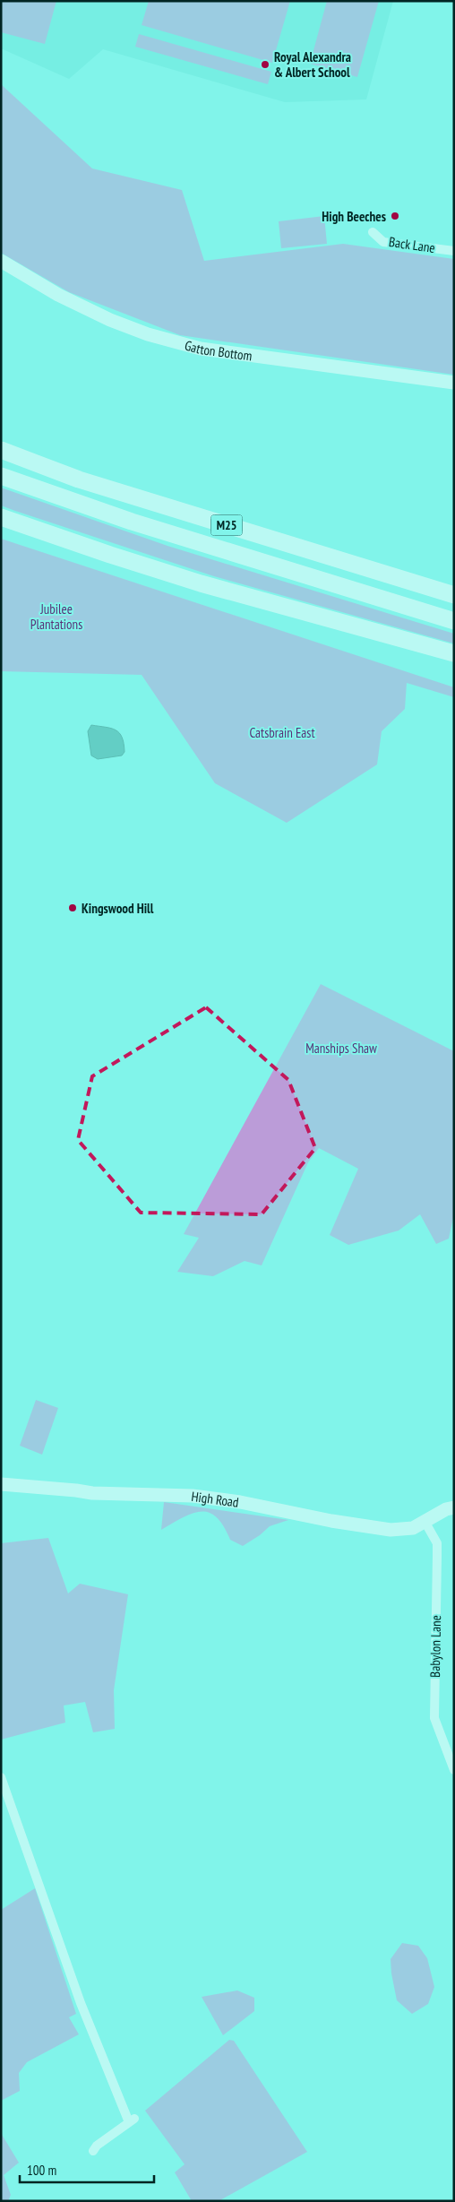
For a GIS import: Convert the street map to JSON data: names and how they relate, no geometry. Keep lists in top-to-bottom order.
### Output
{
  "streets": {
    "highway": ["M25"],
    "street": [
      "Back Lane",
      "Gatton Bottom",
      "High Road",
      "Babylon Lane"
    ]
  },
  "crossings": [
    ["High Road", "Babylon Lane"]
  ],
  "parks": ["Jubilee Plantations", "Catsbrain East", "Manships Shaw"],
  "places": ["Royal Alexandra & Albert School", "High Beeches", "Kingswood Hill"],
  "scale_bar": "100 m"
}
